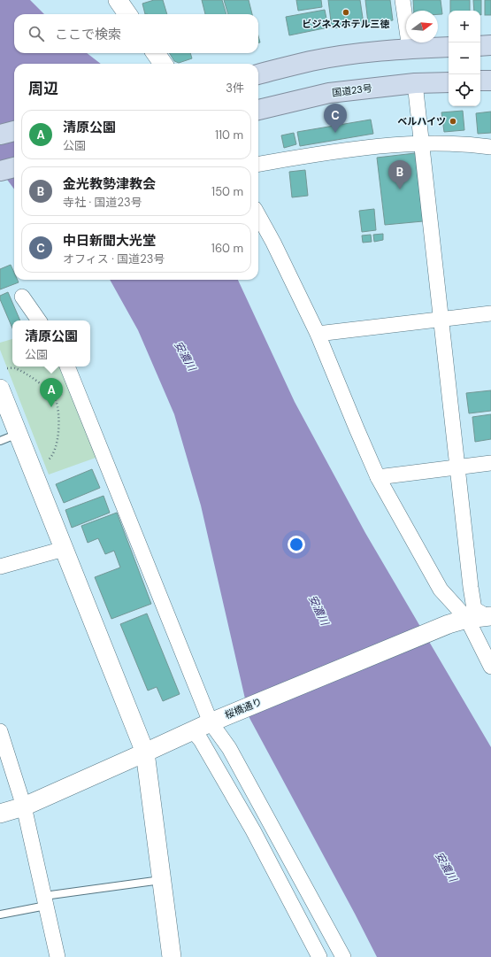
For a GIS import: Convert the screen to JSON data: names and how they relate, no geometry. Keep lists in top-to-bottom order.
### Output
{
  "streets": {
    "highway": ["国道23号"],
    "street": ["桜橋通り"]
  },
  "water": ["安濃川"],
  "places": ["ビジネスホテル三徳", "ベルハイツ"],
  "north": "right",
  "page": {
    "map_buttons": ["+", "−"],
    "search": "ここで検索",
    "heading": ["周辺", "3件"],
    "pins": ["C", "B", "A"],
    "list": [
      {
        "mark": "A",
        "name": "清原公園",
        "note": "公園",
        "value": "110 m"
      },
      {
        "mark": "B",
        "name": "金光教勢津教会",
        "note": "寺社 · 国道23号",
        "value": "150 m"
      },
      {
        "mark": "C",
        "name": "中日新聞大光堂",
        "note": "オフィス · 国道23号",
        "value": "160 m"
      }
    ],
    "popup": ["清原公園", "公園"]
  }
}
